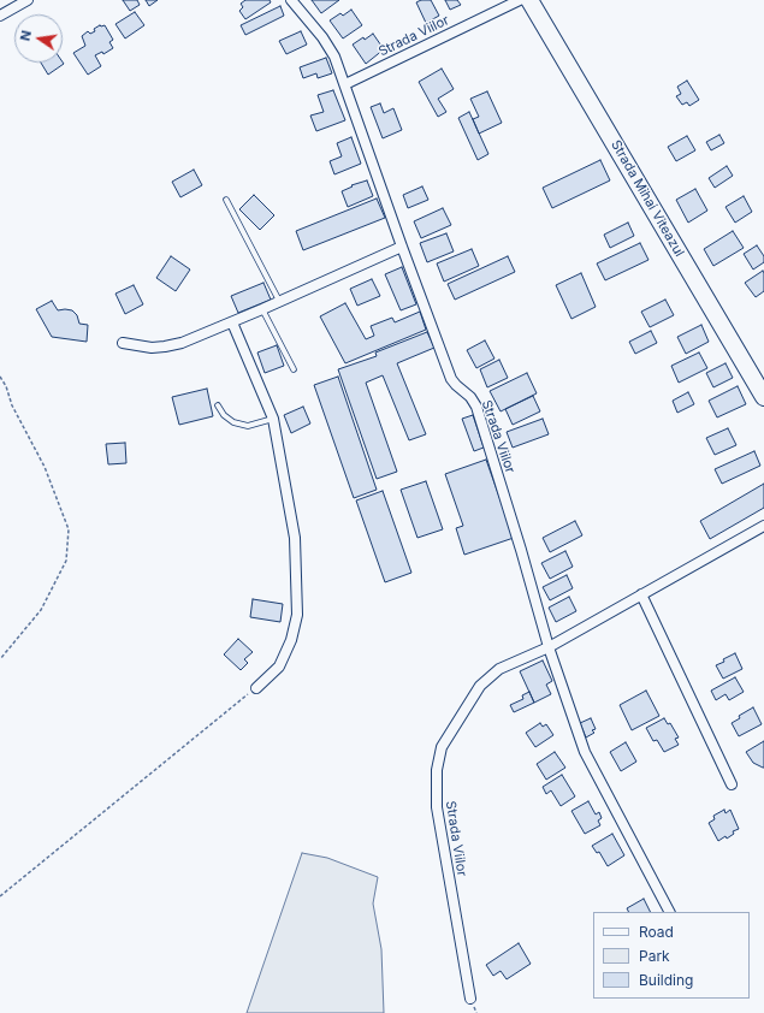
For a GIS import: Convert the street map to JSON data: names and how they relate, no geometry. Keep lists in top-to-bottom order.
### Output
{
  "streets": {
    "highway": ["Strada Mihai Viteazul"],
    "street": ["Strada Viilor"]
  },
  "legend": ["Road", "Park", "Building"],
  "north": "left"
}
